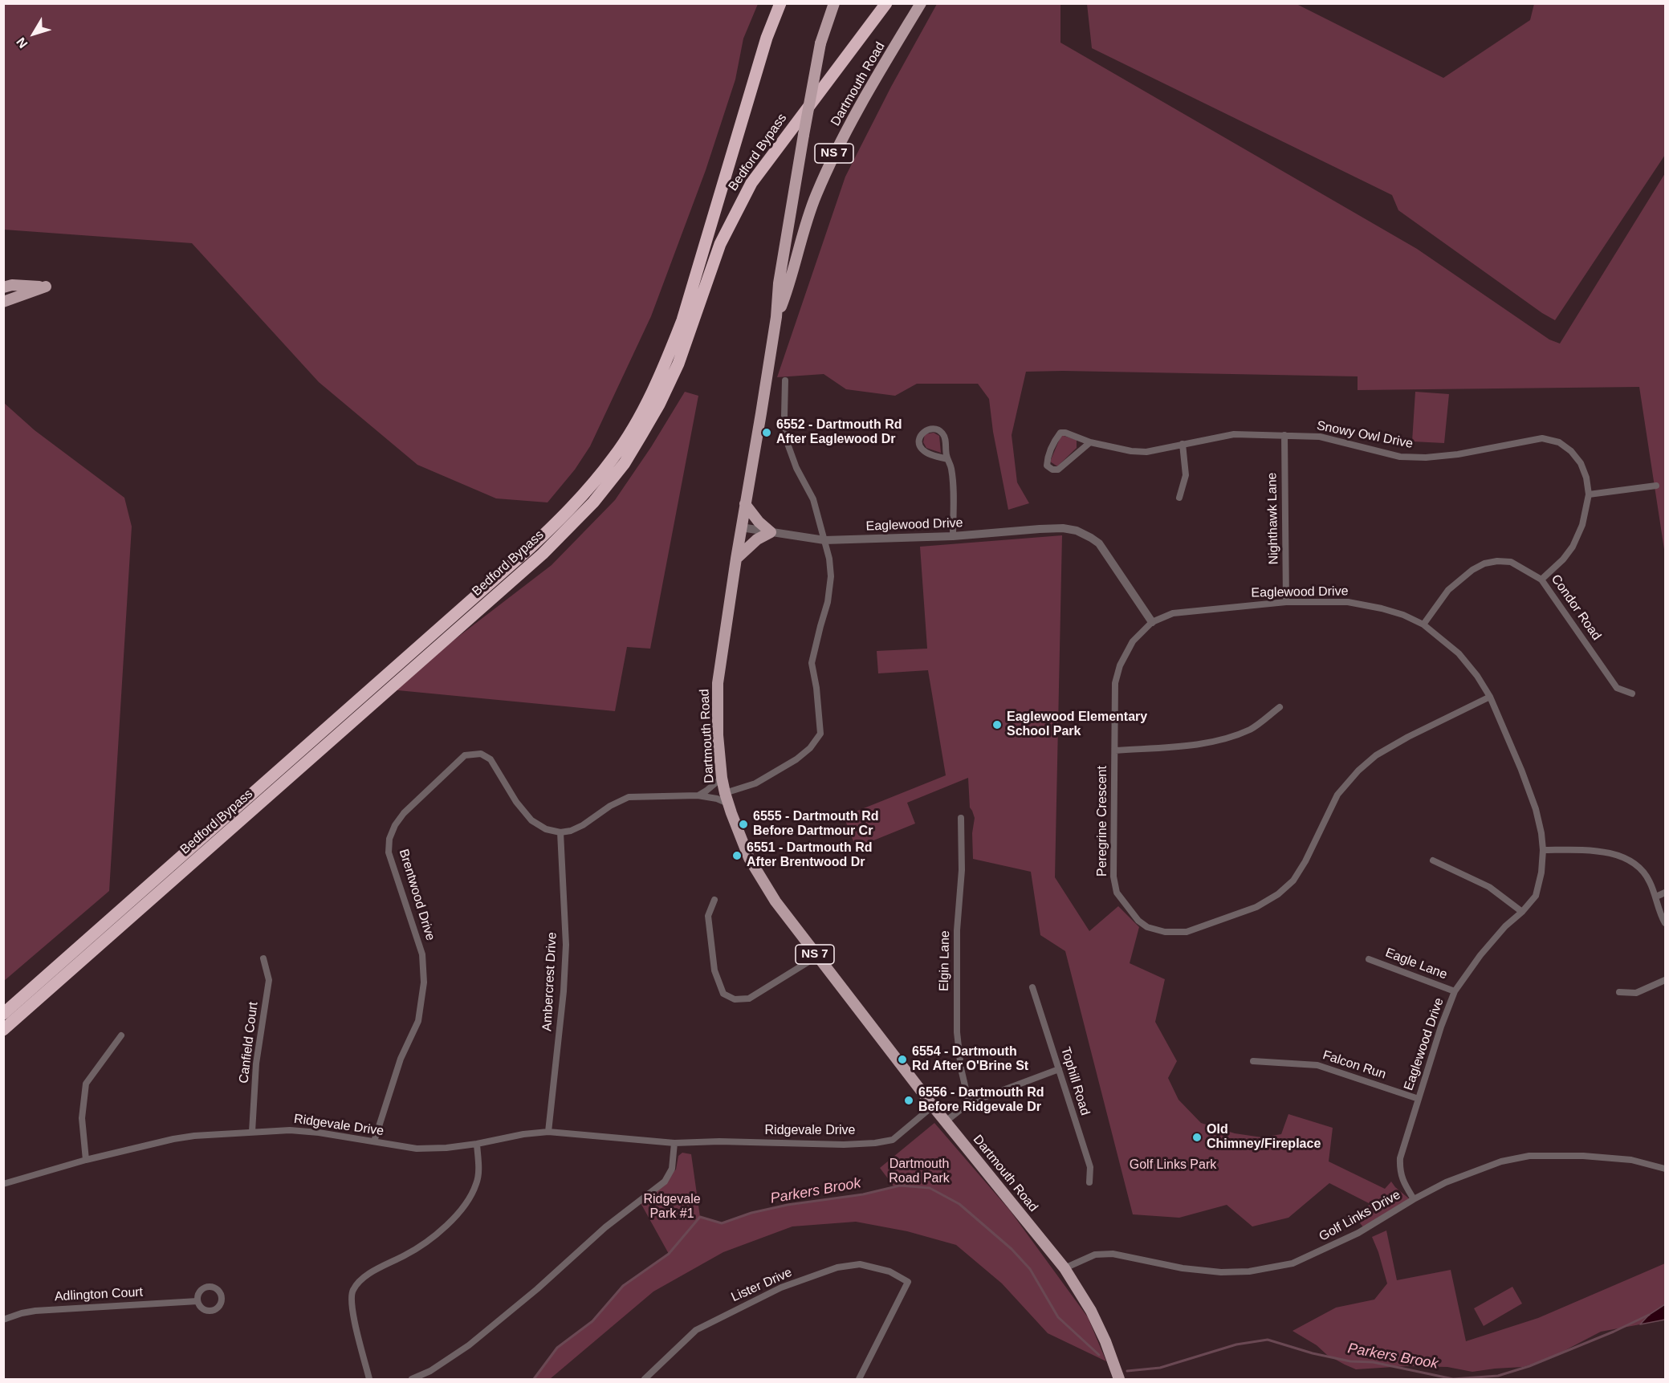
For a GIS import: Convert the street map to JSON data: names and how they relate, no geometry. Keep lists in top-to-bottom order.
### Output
{
  "streets": {
    "highway": ["Bedford Bypass"],
    "main road": ["Dartmouth Road", "NS 7"],
    "street": [
      "Snowy Owl Drive",
      "Nighthawk Lane",
      "Eaglewood Drive",
      "Condor Road",
      "Peregrine Crescent",
      "Brentwood Drive",
      "Elgin Lane",
      "Eagle Lane",
      "Ambercrest Drive",
      "Canfield Court",
      "Falcon Run",
      "Tophill Road",
      "Ridgevale Drive",
      "Golf Links Drive",
      "Lister Drive",
      "Adlington Court"
    ]
  },
  "crossings": [
    ["Dartmouth Road", "Eaglewood Drive"],
    ["Dartmouth Road", "Ridgevale Drive"],
    ["Dartmouth Road", "Golf Links Drive"],
    ["Snowy Owl Drive", "Nighthawk Lane"],
    ["Snowy Owl Drive", "Condor Road"],
    ["Nighthawk Lane", "Eaglewood Drive"],
    ["Eaglewood Drive", "Condor Road"],
    ["Eaglewood Drive", "Peregrine Crescent"],
    ["Eaglewood Drive", "Eagle Lane"],
    ["Eaglewood Drive", "Falcon Run"],
    ["Eaglewood Drive", "Golf Links Drive"],
    ["Brentwood Drive", "Ambercrest Drive"],
    ["Brentwood Drive", "Ridgevale Drive"],
    ["Ambercrest Drive", "Ridgevale Drive"],
    ["Canfield Court", "Ridgevale Drive"]
  ],
  "water": ["Parkers Brook"],
  "parks": ["Dartmouth Road Park", "Golf Links Park", "Ridgevale Park #1"],
  "places": [
    "6552 - Dartmouth Rd After Eaglewood Dr",
    "Eaglewood Elementary School Park",
    "6555 - Dartmouth Rd Before Dartmour Cr",
    "6551 - Dartmouth Rd After Brentwood Dr",
    "6554 - Dartmouth Rd After O'Brine St",
    "6556 - Dartmouth Rd Before Ridgevale Dr",
    "Old Chimney/Fireplace"
  ],
  "north": "bottom left"
}
